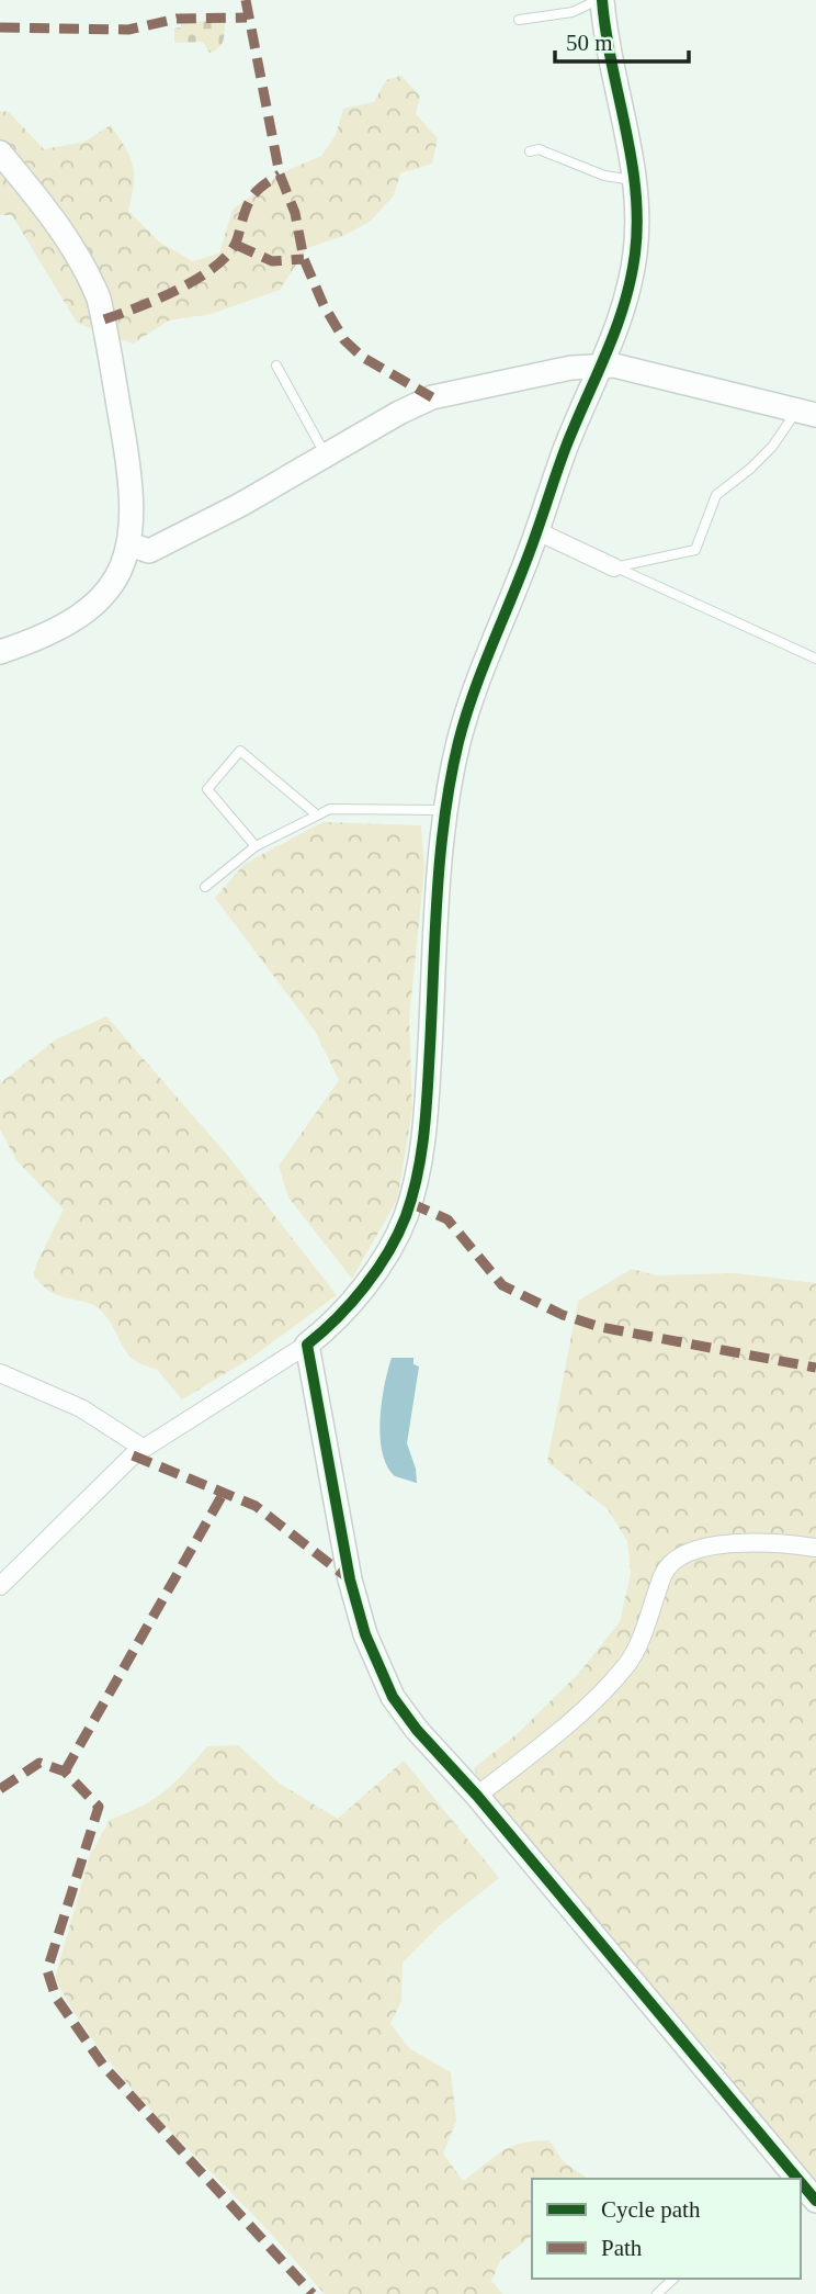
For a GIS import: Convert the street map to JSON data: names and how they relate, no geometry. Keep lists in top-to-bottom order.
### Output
{
  "legend": ["Cycle path", "Path"],
  "scale_bar": "50 m"
}
